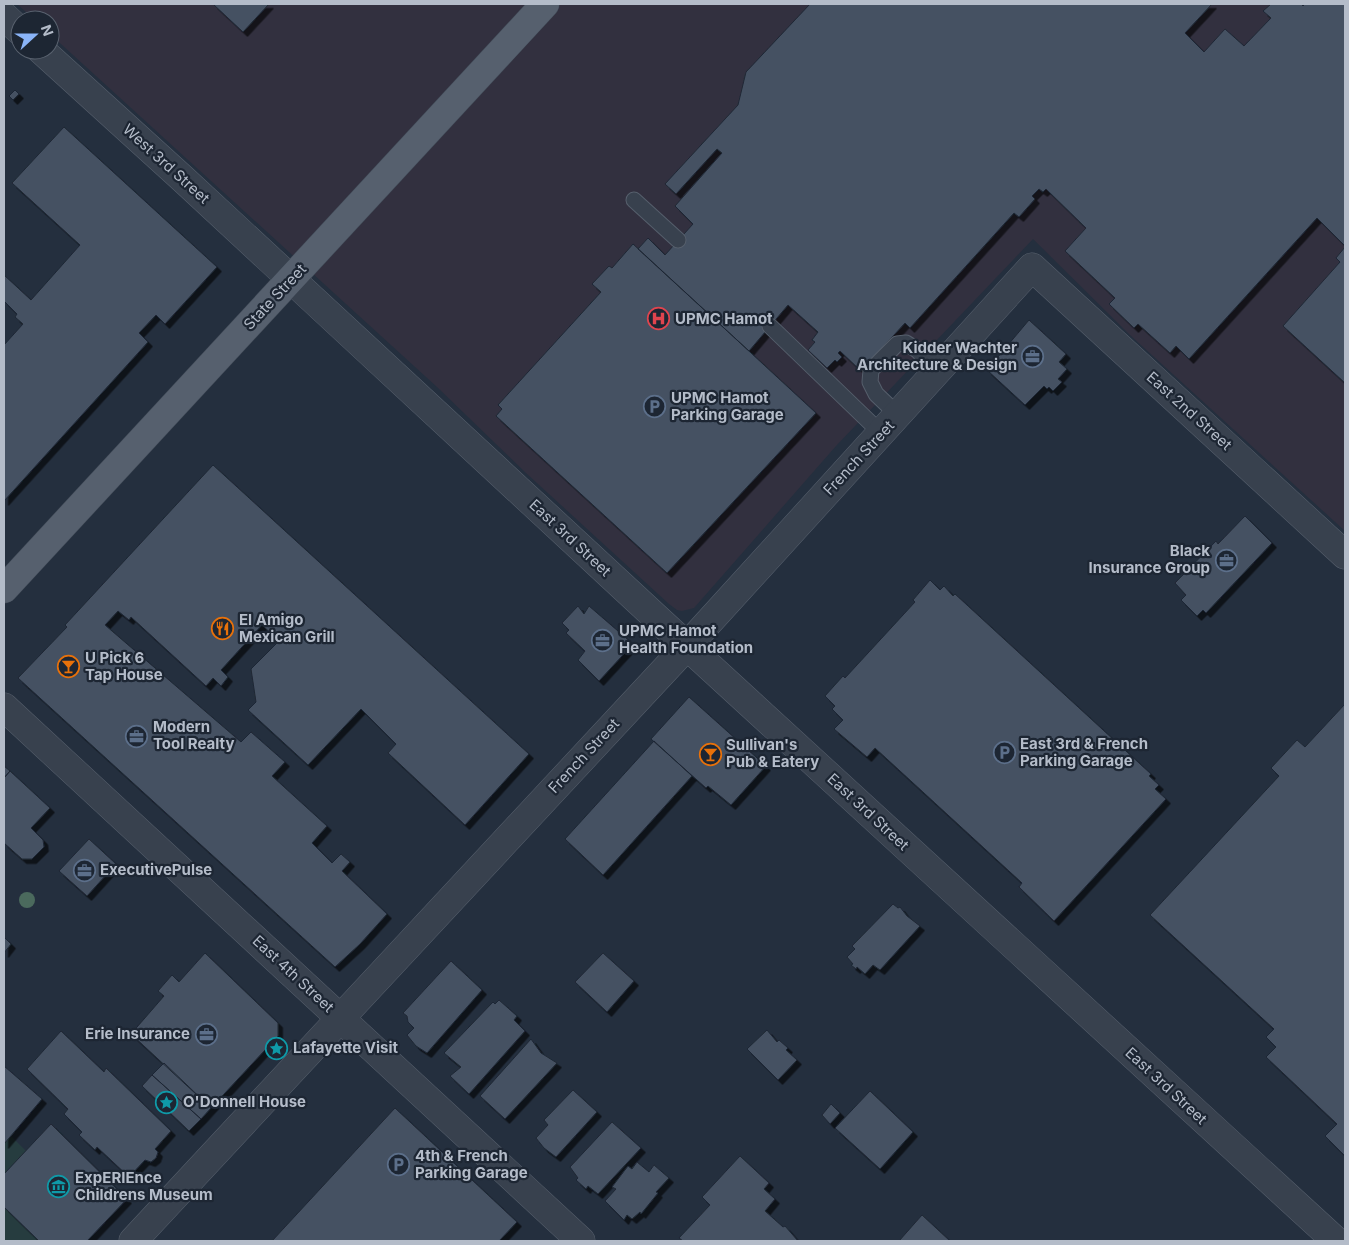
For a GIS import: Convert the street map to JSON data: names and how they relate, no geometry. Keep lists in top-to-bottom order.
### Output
{
  "streets": {
    "main road": ["State Street"],
    "street": [
      "West 3rd Street",
      "East 2nd Street",
      "French Street",
      "East 3rd Street",
      "East 4th Street"
    ]
  },
  "crossings": [
    ["West 3rd Street", "State Street"],
    ["West 3rd Street", "East 3rd Street"],
    ["State Street", "East 3rd Street"],
    ["East 2nd Street", "French Street"],
    ["French Street", "East 3rd Street"],
    ["French Street", "East 4th Street"]
  ],
  "places": {
    "hospital": ["UPMC Hamot"],
    "office": [
      "Kidder Wachter Architecture & Design",
      "Black Insurance Group",
      "UPMC Hamot Health Foundation",
      "Modern Tool Realty",
      "ExecutivePulse",
      "Erie Insurance"
    ],
    "parking": ["UPMC Hamot Parking Garage", "East 3rd & French Parking Garage", "4th & French Parking Garage"],
    "restaurant": ["El Amigo Mexican Grill"],
    "bar": ["U Pick 6 Tap House", "Sullivan's Pub & Eatery"],
    "place": ["Lafayette Visit", "O'Donnell House"],
    "museum": ["ExpERIEnce Childrens Museum"]
  },
  "north": "right"
}
